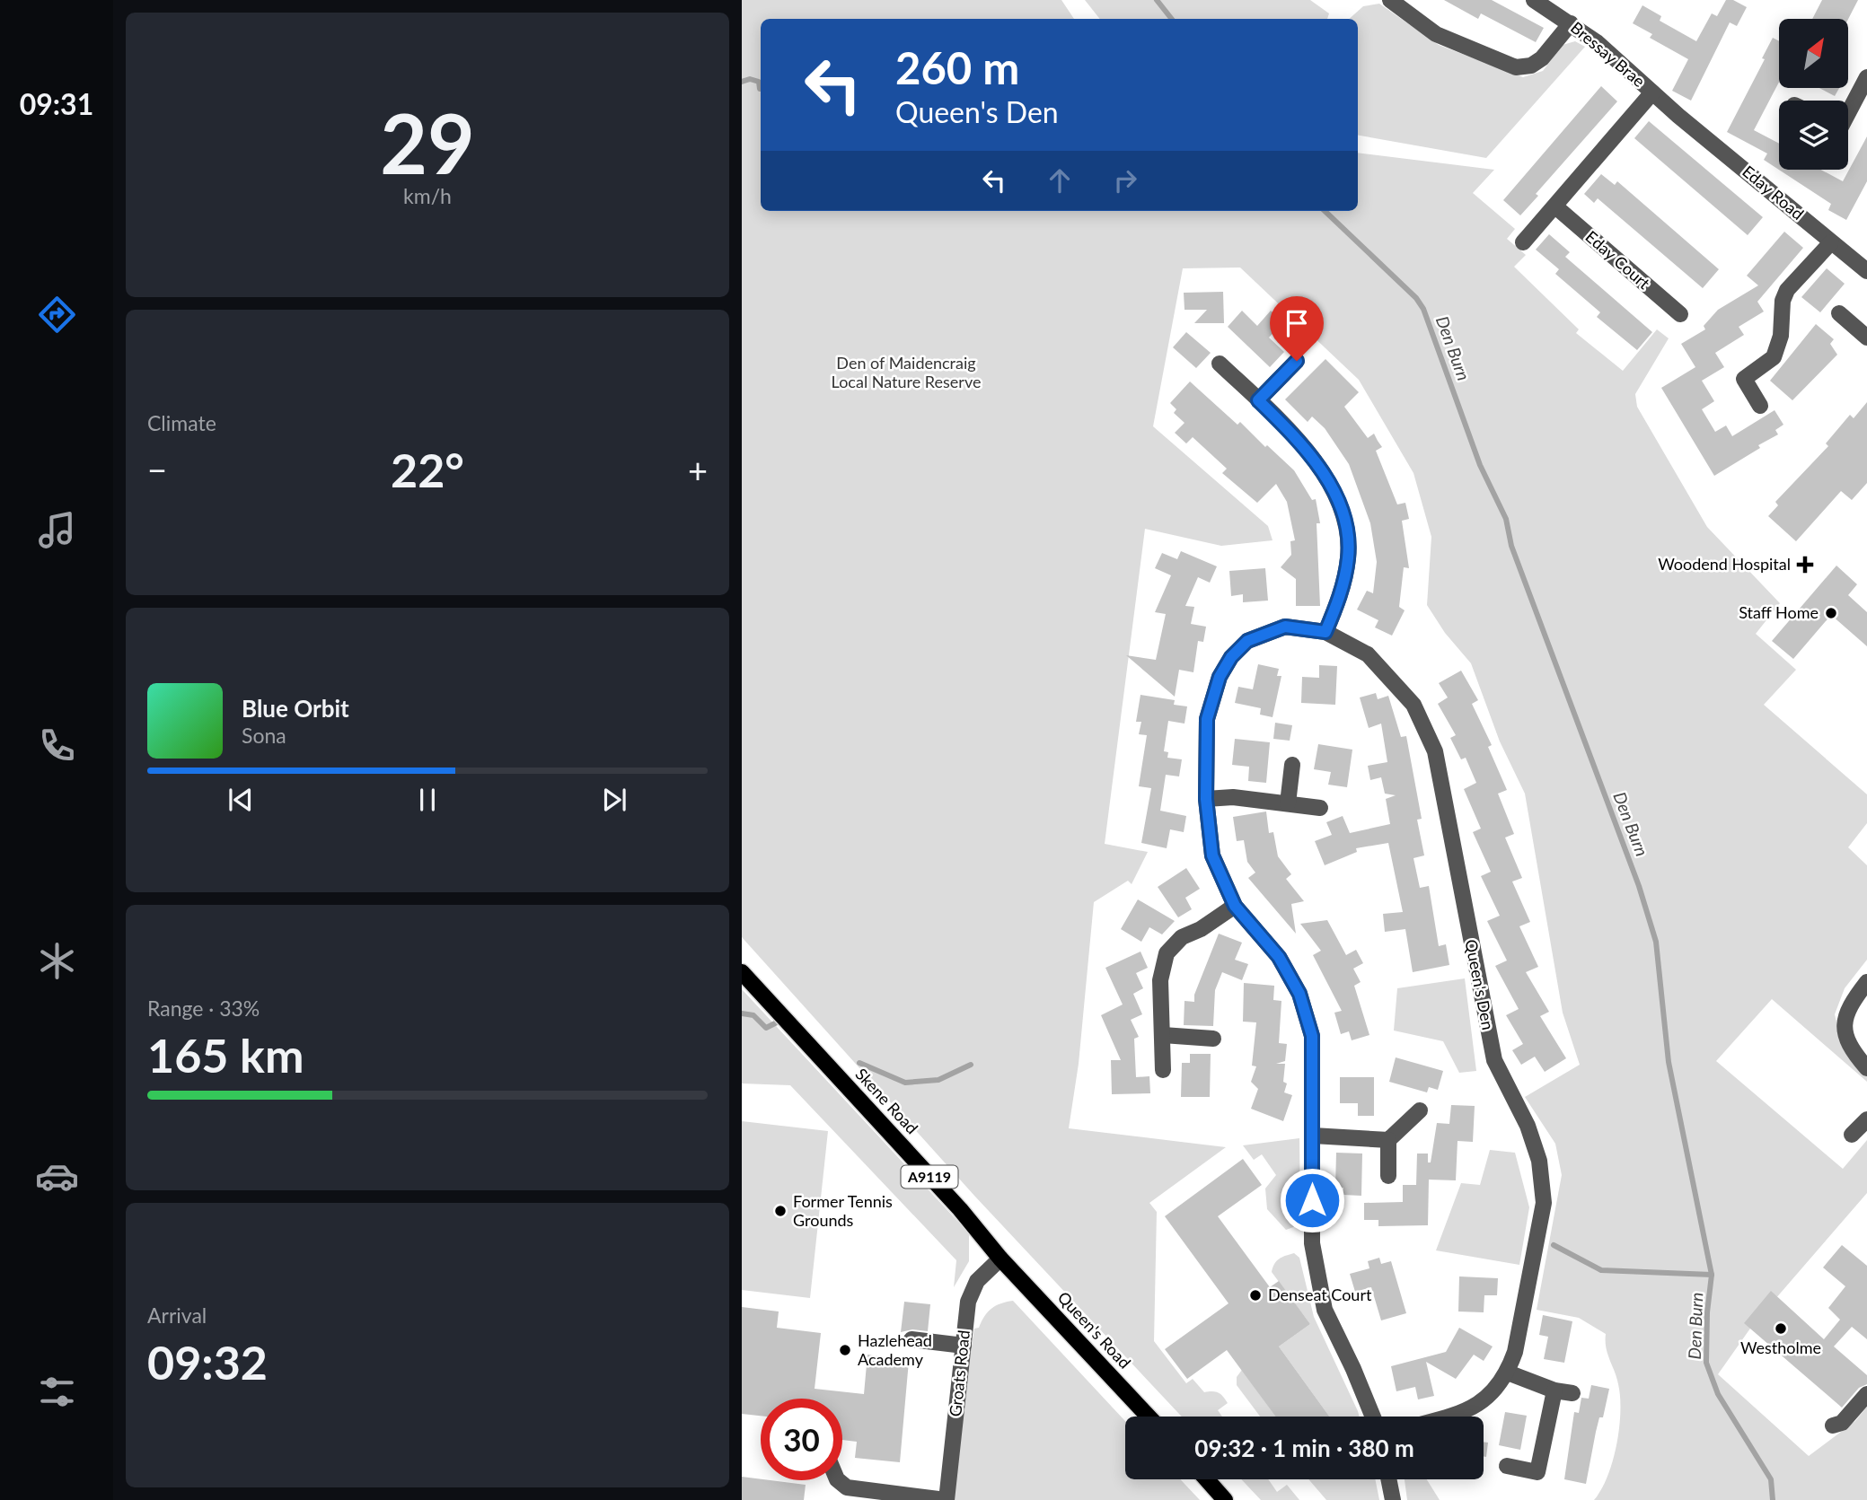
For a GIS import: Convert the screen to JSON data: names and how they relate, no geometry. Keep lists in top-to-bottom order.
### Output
{
  "streets": {
    "main road": ["Skene Road", "A9119", "Queen's Road"],
    "street": [
      "Bressay Brae",
      "Eday Road",
      "Eday Court",
      "Queen's Den",
      "Groats Road"
    ]
  },
  "crossings": [
    ["Bressay Brae", "Eday Road"],
    ["Skene Road", "Queen's Road"],
    ["Skene Road", "Groats Road"],
    ["Queen's Road", "Groats Road"]
  ],
  "water": ["Den Burn"],
  "parks": ["Den of Maidencraig Local Nature Reserve"],
  "places": {
    "health": ["Woodend Hospital"],
    "other": [
      "Staff Home",
      "Former Tennis Grounds",
      "Denseat Court",
      "Westholme",
      "Hazlehead Academy"
    ]
  },
  "north": "top right",
  "page": {
    "tabs": "09:31",
    "tile": [
      ["29", "km/h"],
      "Climate",
      ["Range · 33%", "165 km"],
      ["Arrival", "09:32"]
    ],
    "turn": ["260 m", "Queen's Den"],
    "heat": ["−", "22°", "+"],
    "song": ["Blue Orbit", "Sona"],
    "limit": "30",
    "trip": "09:32 · 1 min · 380 m"
  }
}
